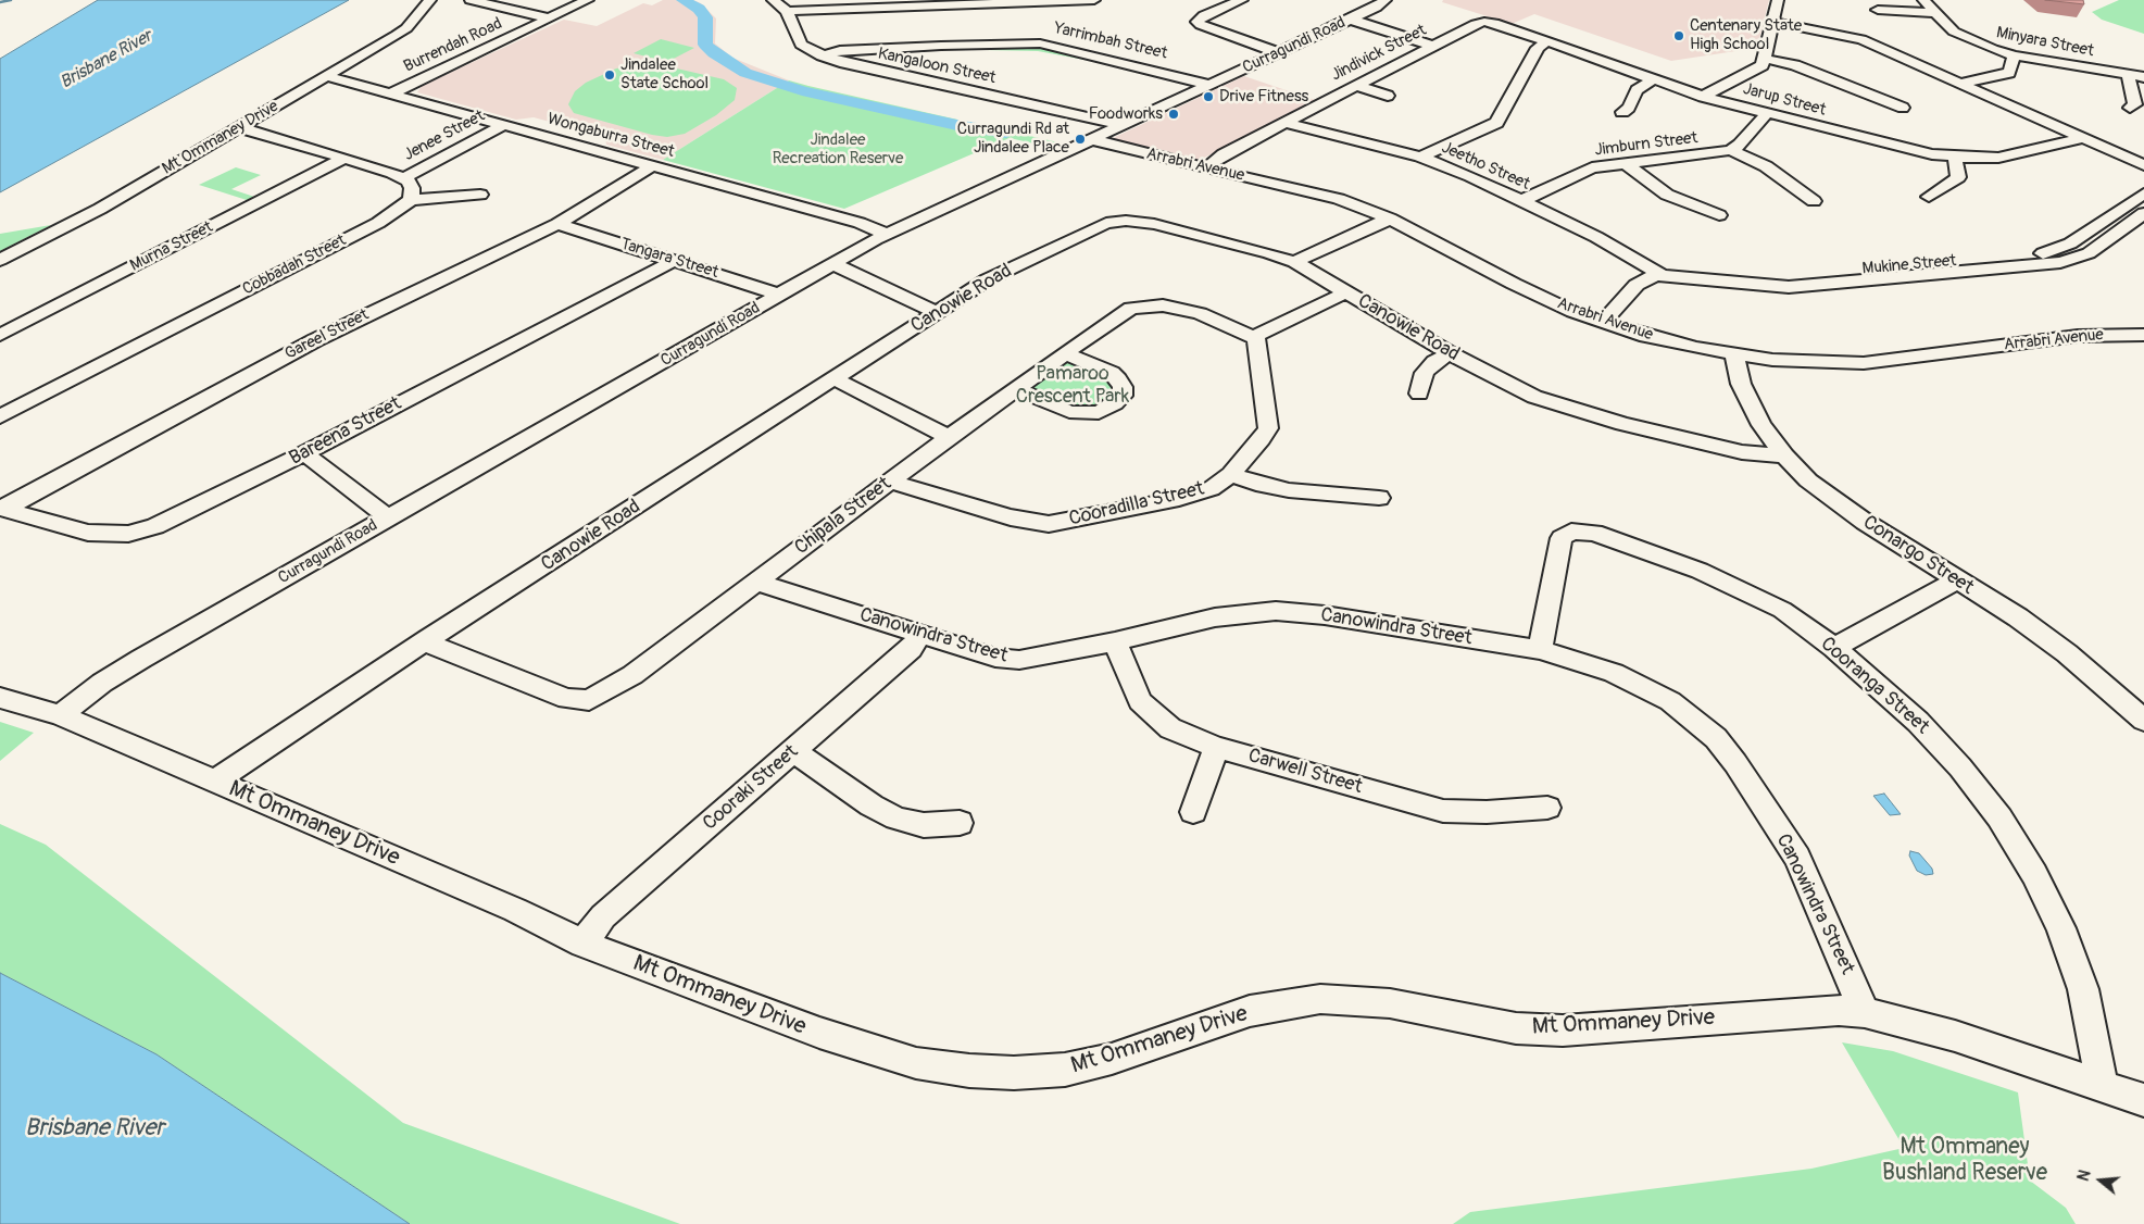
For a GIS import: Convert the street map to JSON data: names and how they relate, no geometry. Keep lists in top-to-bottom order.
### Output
{
  "streets": {
    "street": [
      "Yarrimbah Street",
      "Minyara Street",
      "Burrendah Road",
      "Curragundi Road",
      "Jindivick Street",
      "Kangaloon Street",
      "Jarup Street",
      "Jenee Street",
      "Wongaburra Street",
      "Mt Ommaney Drive",
      "Jimburn Street",
      "Arrabri Avenue",
      "Jeetho Street",
      "Murna Street",
      "Tangara Street",
      "Cobbadah Street",
      "Mukine Street",
      "Canowie Road",
      "Gareel Street",
      "Bareena Street",
      "Cooradilla Street",
      "Chipala Street",
      "Conargo Street",
      "Canowindra Street",
      "Cooranga Street",
      "Carwell Street",
      "Cooraki Street"
    ]
  },
  "crossings": [
    ["Yarrimbah Street", "Curragundi Road"],
    ["Yarrimbah Street", "Kangaloon Street"],
    ["Burrendah Road", "Wongaburra Street"],
    ["Curragundi Road", "Kangaloon Street"],
    ["Curragundi Road", "Wongaburra Street"],
    ["Curragundi Road", "Mt Ommaney Drive"],
    ["Curragundi Road", "Arrabri Avenue"],
    ["Curragundi Road", "Tangara Street"],
    ["Jindivick Street", "Jarup Street"],
    ["Jindivick Street", "Arrabri Avenue"],
    ["Jindivick Street", "Jeetho Street"],
    ["Jenee Street", "Wongaburra Street"],
    ["Wongaburra Street", "Mt Ommaney Drive"],
    ["Wongaburra Street", "Gareel Street"],
    ["Mt Ommaney Drive", "Canowie Road"],
    ["Mt Ommaney Drive", "Canowindra Street"],
    ["Mt Ommaney Drive", "Cooranga Street"],
    ["Mt Ommaney Drive", "Cooraki Street"],
    ["Jimburn Street", "Jeetho Street"],
    ["Arrabri Avenue", "Mukine Street"],
    ["Arrabri Avenue", "Conargo Street"],
    ["Jeetho Street", "Mukine Street"],
    ["Tangara Street", "Gareel Street"],
    ["Tangara Street", "Bareena Street"],
    ["Canowie Road", "Chipala Street"],
    ["Canowie Road", "Conargo Street"],
    ["Gareel Street", "Bareena Street"],
    ["Cooradilla Street", "Chipala Street"],
    ["Chipala Street", "Canowindra Street"],
    ["Canowindra Street", "Cooranga Street"],
    ["Canowindra Street", "Carwell Street"],
    ["Canowindra Street", "Cooraki Street"]
  ],
  "water": ["Brisbane River"],
  "parks": ["Jindalee Recreation Reserve", "Pamaroo Crescent Park", "Mt Ommaney Bushland Reserve"],
  "places": [
    "Centenary State High School",
    "Jindalee State School",
    "Drive Fitness",
    "Foodworks",
    "Curragundi Rd at Jindalee Place"
  ],
  "north": "left"
}
